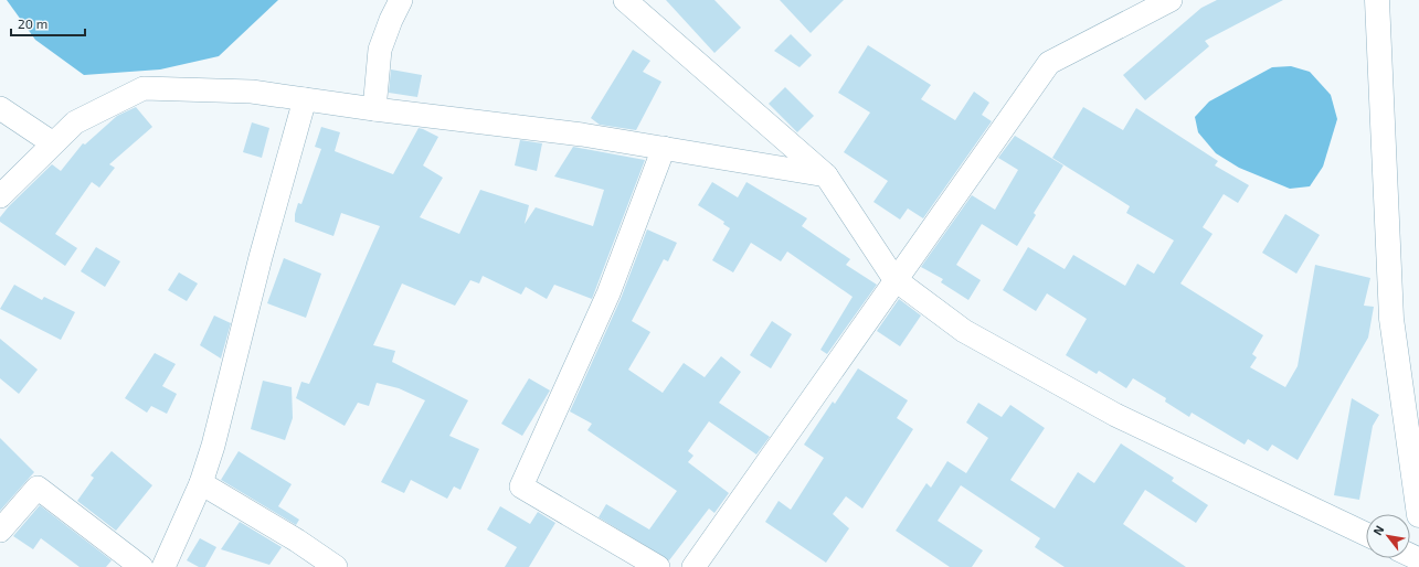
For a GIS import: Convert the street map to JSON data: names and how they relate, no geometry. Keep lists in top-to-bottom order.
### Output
{
  "scale_bar": "20 m",
  "north": "top left"
}
